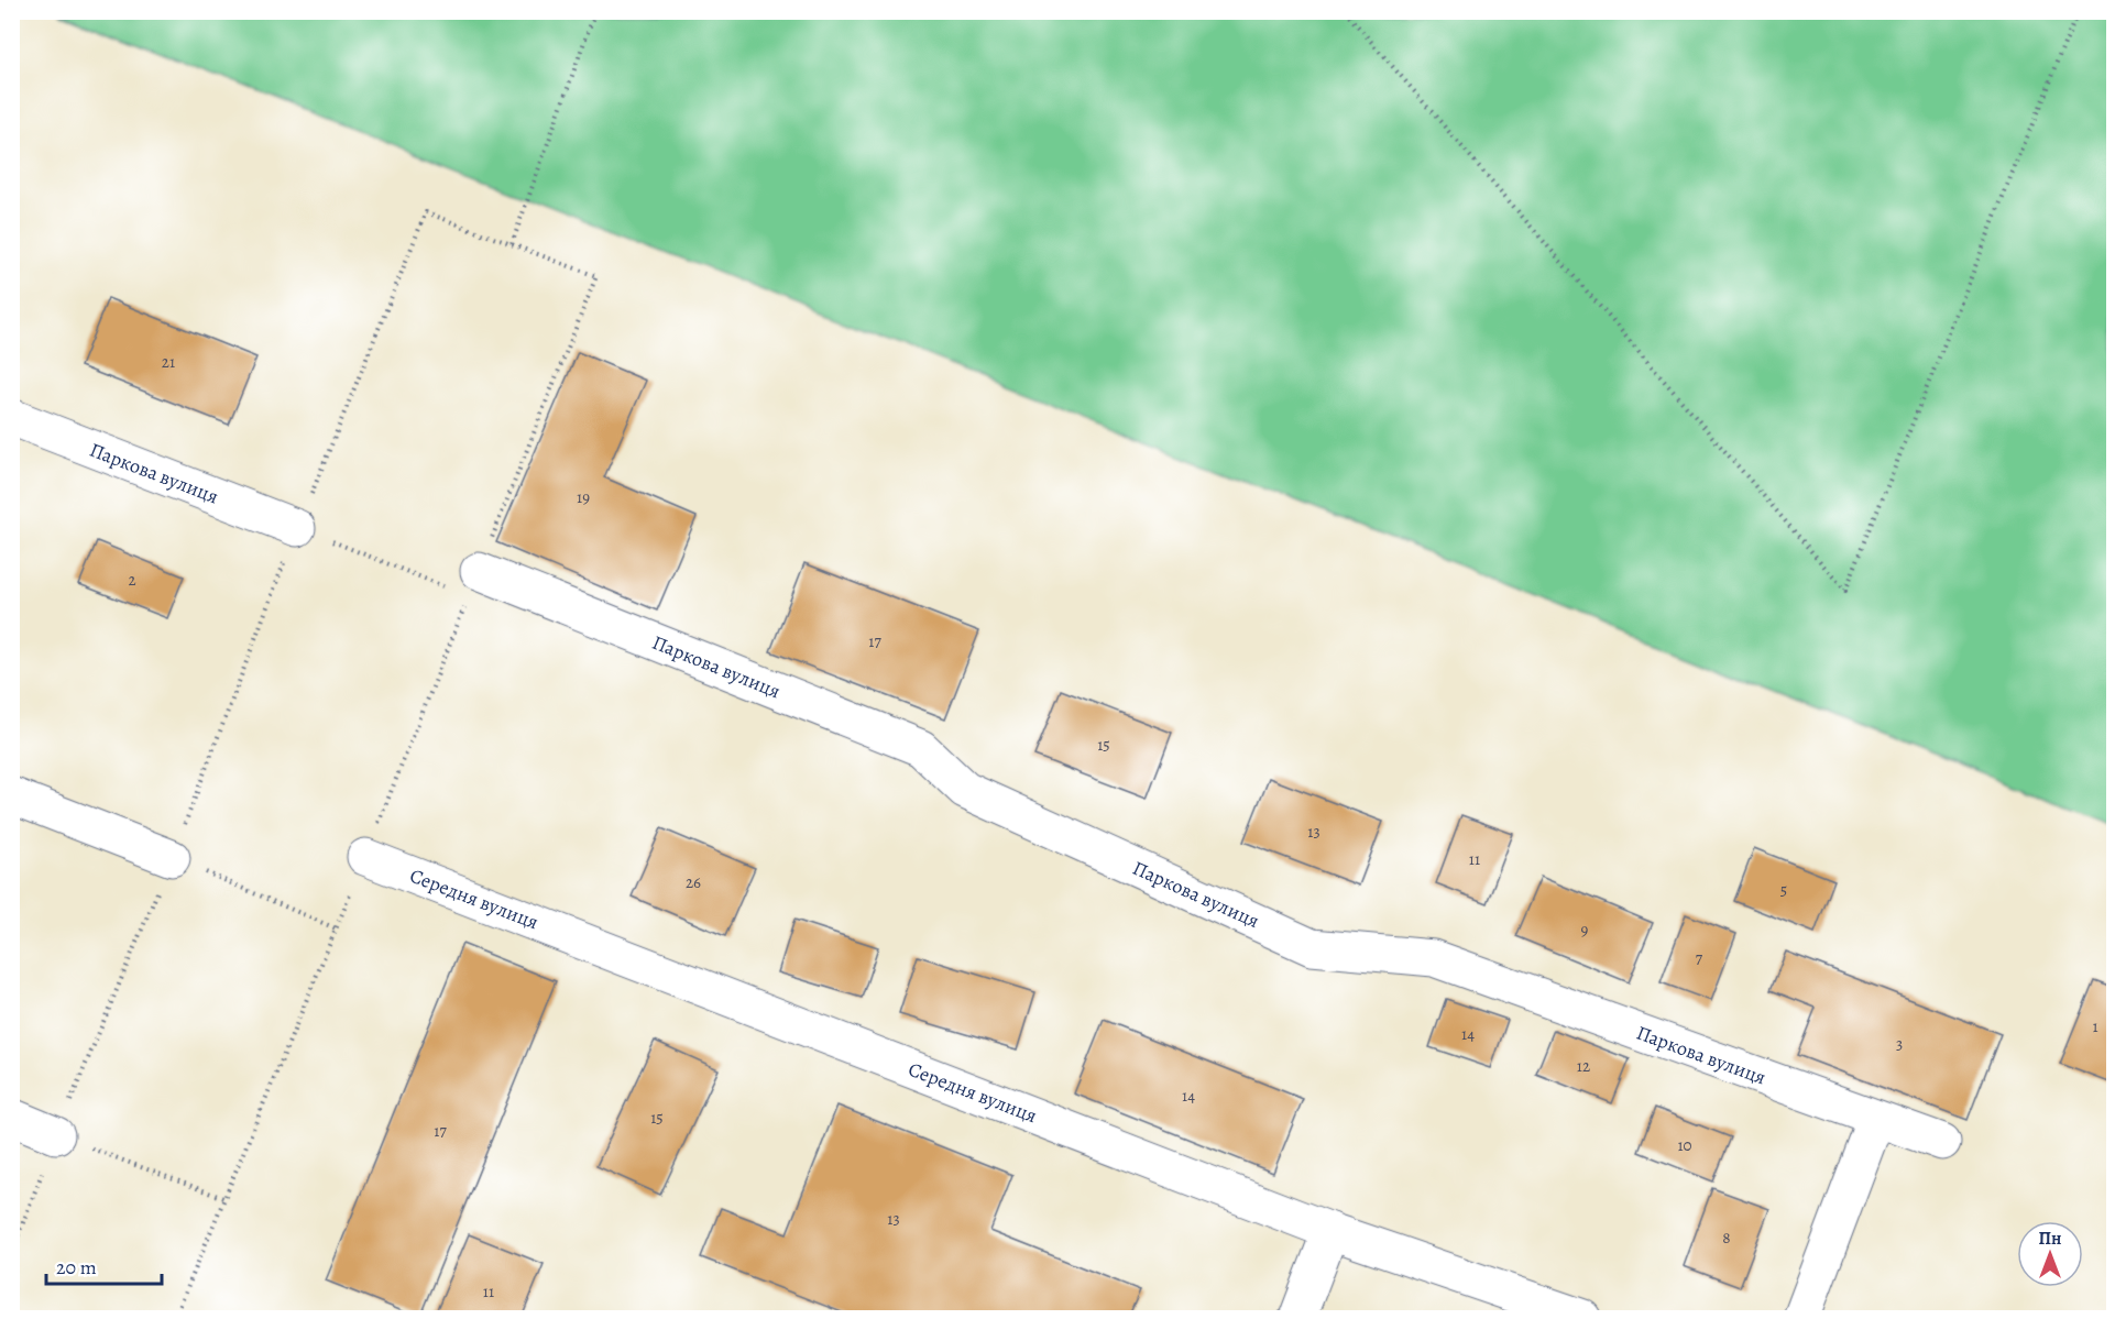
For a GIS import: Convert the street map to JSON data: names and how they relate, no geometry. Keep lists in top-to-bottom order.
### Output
{
  "streets": {
    "street": ["Паркова вулиця", "Середня вулиця"]
  },
  "house_numbers": [
    "21",
    "19",
    "2",
    "17",
    "15",
    "13",
    "11",
    "26",
    "5",
    "9",
    "7",
    "1",
    "14",
    "3",
    "12",
    "14",
    "15",
    "17",
    "10",
    "13",
    "8",
    "11"
  ],
  "scale_bar": "20 m",
  "north": "top"
}
